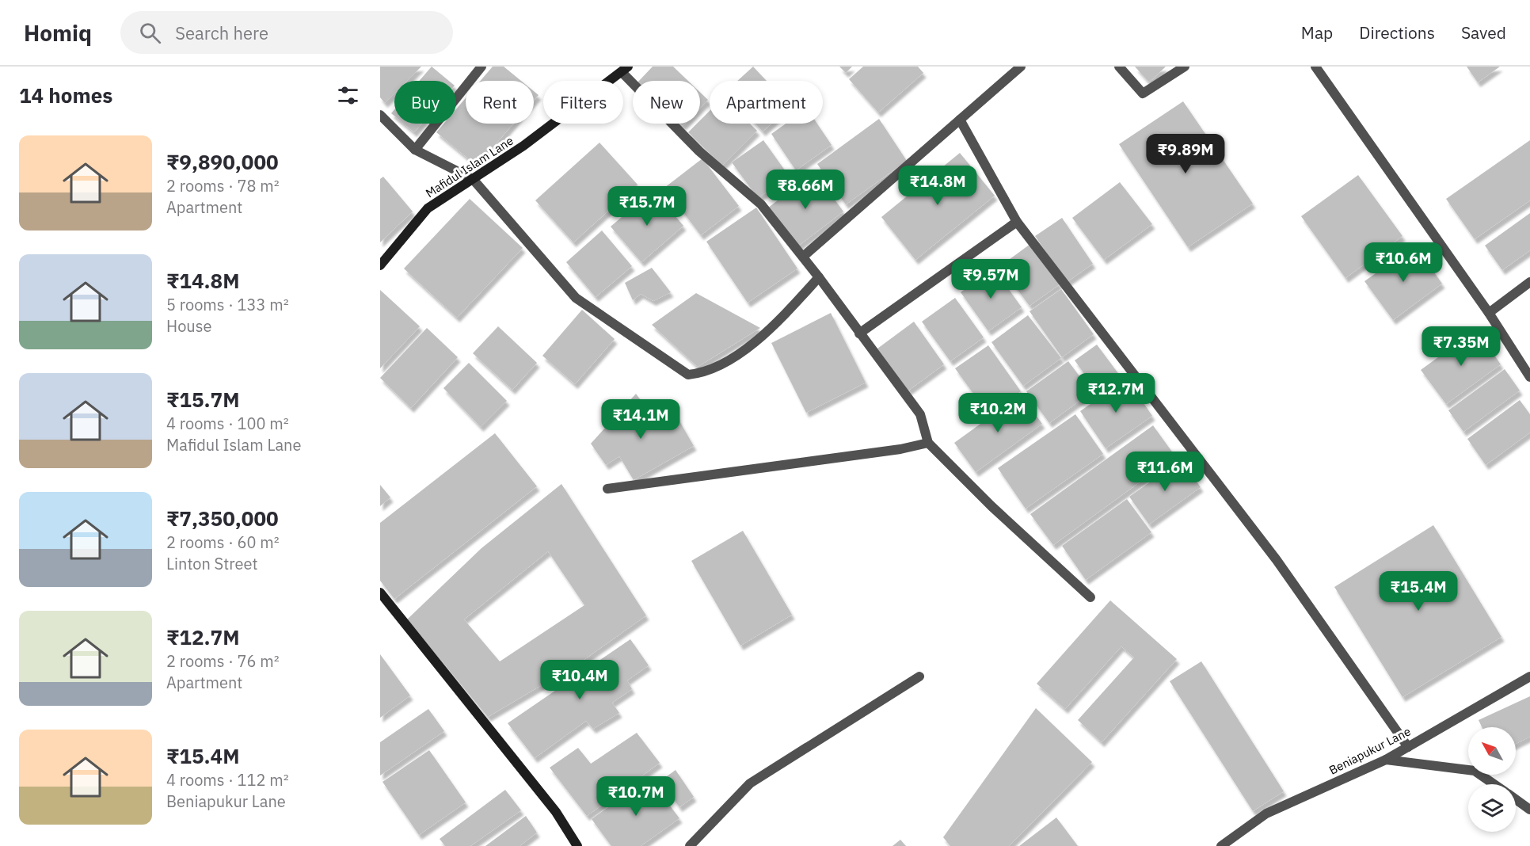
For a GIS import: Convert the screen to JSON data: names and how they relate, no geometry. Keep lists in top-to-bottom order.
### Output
{
  "streets": {
    "street": ["Mafidul Islam Lane", "Beniapukur Lane"]
  },
  "north": "top left",
  "page": {
    "header": "Homiq",
    "search": "Search here",
    "nav": ["Map", "Directions", "Saved"],
    "heading": "14 homes",
    "chip": [
      "Buy",
      "Rent",
      "Filters",
      "New",
      "Apartment"
    ],
    "list": [
      {
        "name": "₹9,890,000",
        "note": "2 rooms · 78 m² · Apartment"
      },
      {
        "name": "₹14.8M",
        "note": "5 rooms · 133 m² · House"
      },
      {
        "name": "₹15.7M",
        "note": "4 rooms · 100 m² · Mafidul Islam Lane"
      },
      {
        "name": "₹7,350,000",
        "note": "2 rooms · 60 m² · Linton Street"
      },
      {
        "name": "₹12.7M",
        "note": "2 rooms · 76 m² · Apartment"
      },
      {
        "name": "₹15.4M",
        "note": "4 rooms · 112 m² · Beniapukur Lane"
      }
    ],
    "price": [
      "₹9.89M",
      "₹14.8M",
      "₹8.66M",
      "₹15.7M",
      "₹10.6M",
      "₹9.57M",
      "₹7.35M",
      "₹12.7M",
      "₹10.2M",
      "₹14.1M",
      "₹11.6M",
      "₹15.4M",
      "₹10.4M",
      "₹10.7M"
    ]
  }
}
